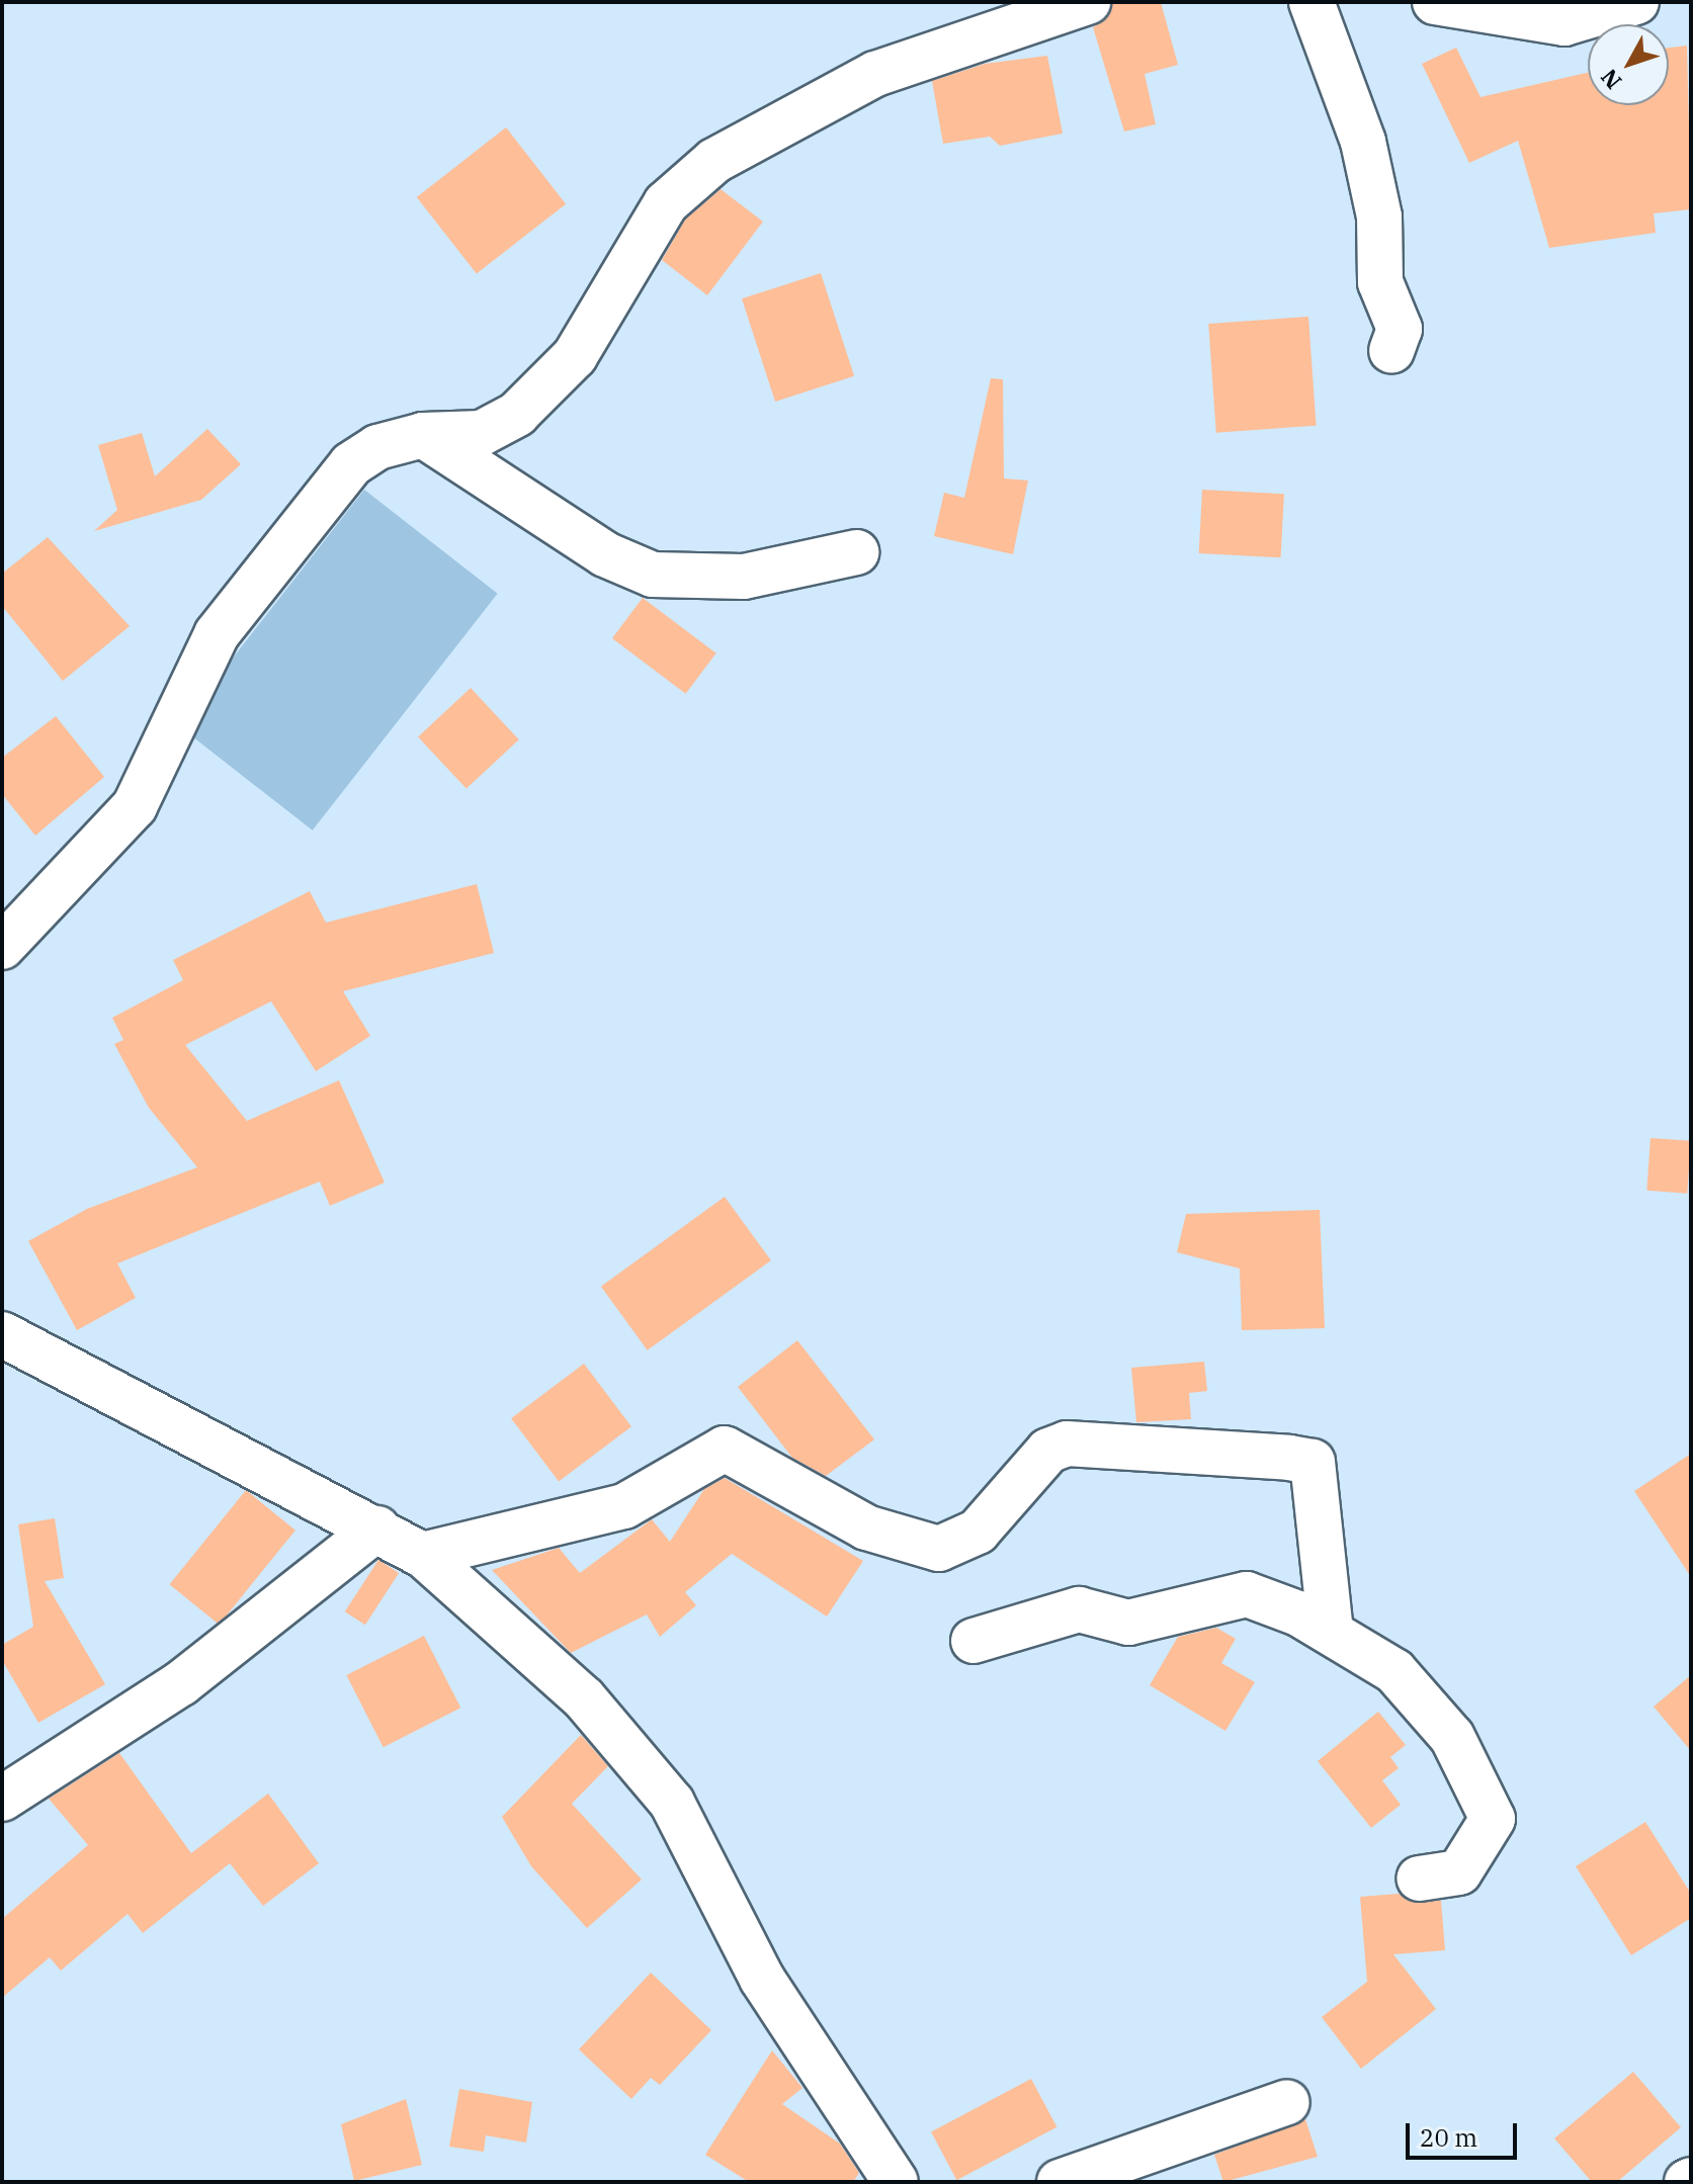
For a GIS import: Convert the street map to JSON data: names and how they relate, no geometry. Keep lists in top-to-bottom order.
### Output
{
  "scale_bar": "20 m",
  "north": "bottom left"
}
